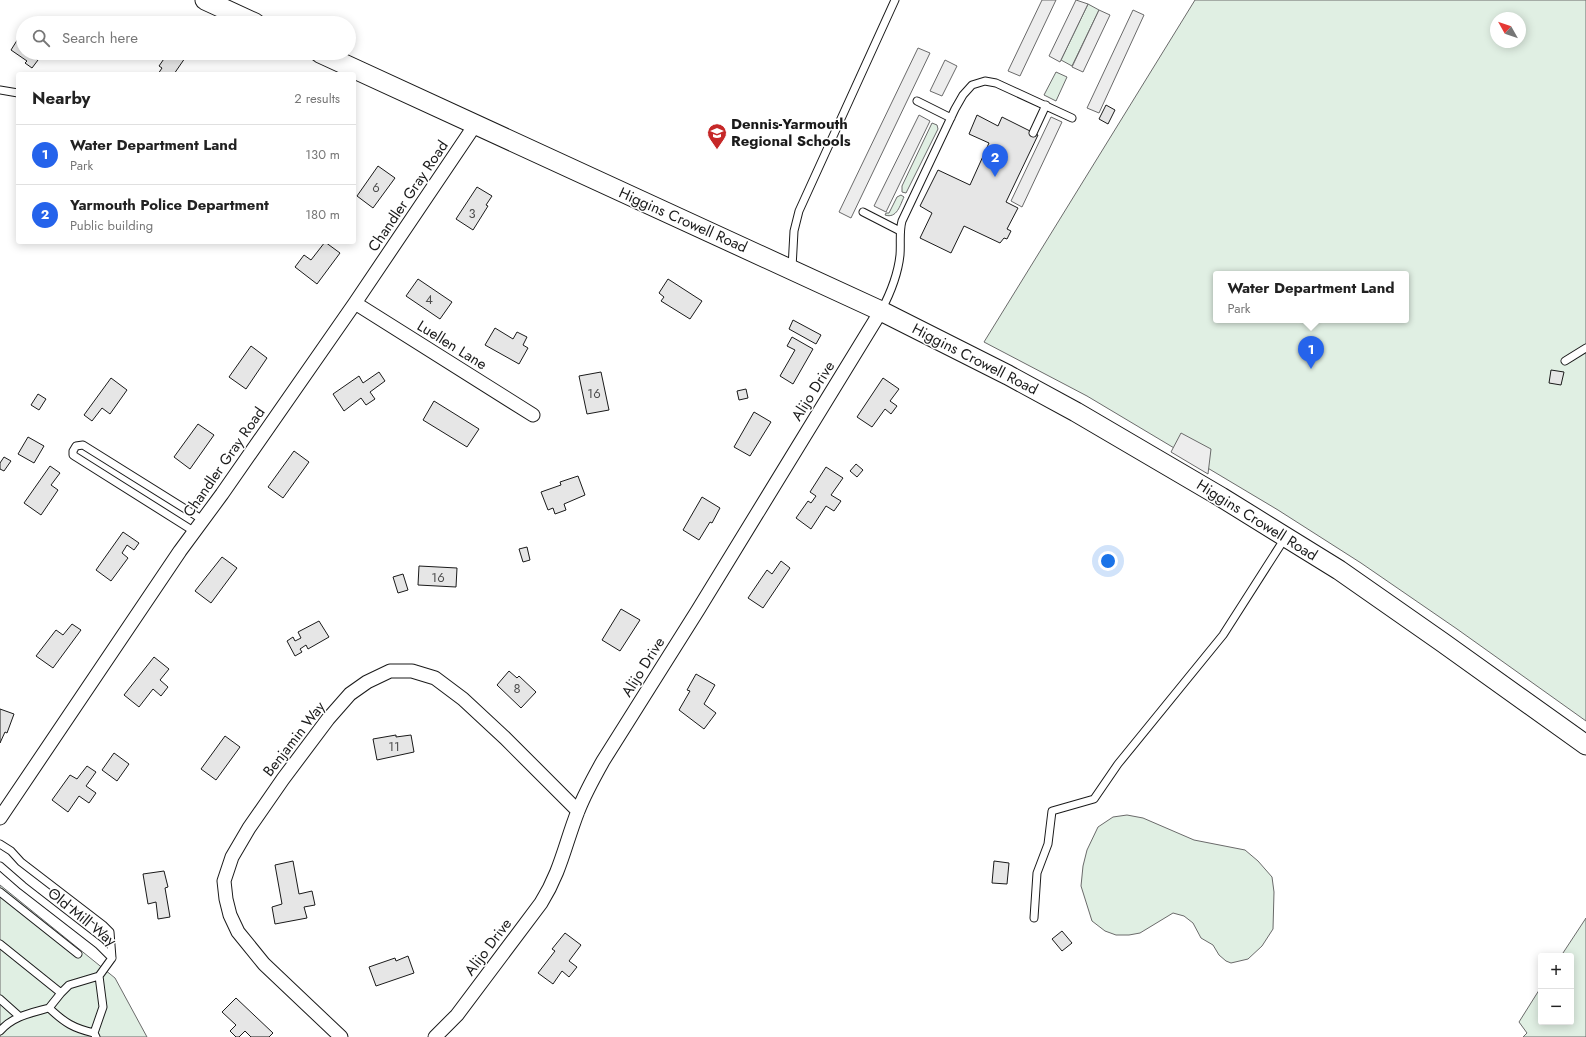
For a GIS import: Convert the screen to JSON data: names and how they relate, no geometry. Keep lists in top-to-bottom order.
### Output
{
  "streets": {
    "main road": ["Higgins Crowell Road"],
    "street": [
      "Chandler Gray Road",
      "Luellen Lane",
      "Alijo Drive",
      "Benjamin Way"
    ],
    "lane": ["Old Mill Way"]
  },
  "crossings": [
    ["Chandler Gray Road", "Higgins Crowell Road"],
    ["Chandler Gray Road", "Luellen Lane"],
    ["Higgins Crowell Road", "Alijo Drive"],
    ["Alijo Drive", "Benjamin Way"]
  ],
  "places": {
    "school or university": ["Dennis-Yarmouth Regional Schools"]
  },
  "house_numbers": [
    "6",
    "3",
    "4",
    "16",
    "16",
    "8",
    "11"
  ],
  "north": "top left",
  "page": {
    "search": "Search here",
    "heading": ["Nearby", "2 results"],
    "list": [
      {
        "mark": "1",
        "name": "Water Department Land",
        "note": "Park",
        "value": "130 m"
      },
      {
        "mark": "2",
        "name": "Yarmouth Police Department",
        "note": "Public building",
        "value": "180 m"
      }
    ],
    "pins": ["2", "1"],
    "popup": ["Water Department Land", "Park"],
    "map_buttons": ["+", "−"]
  }
}
